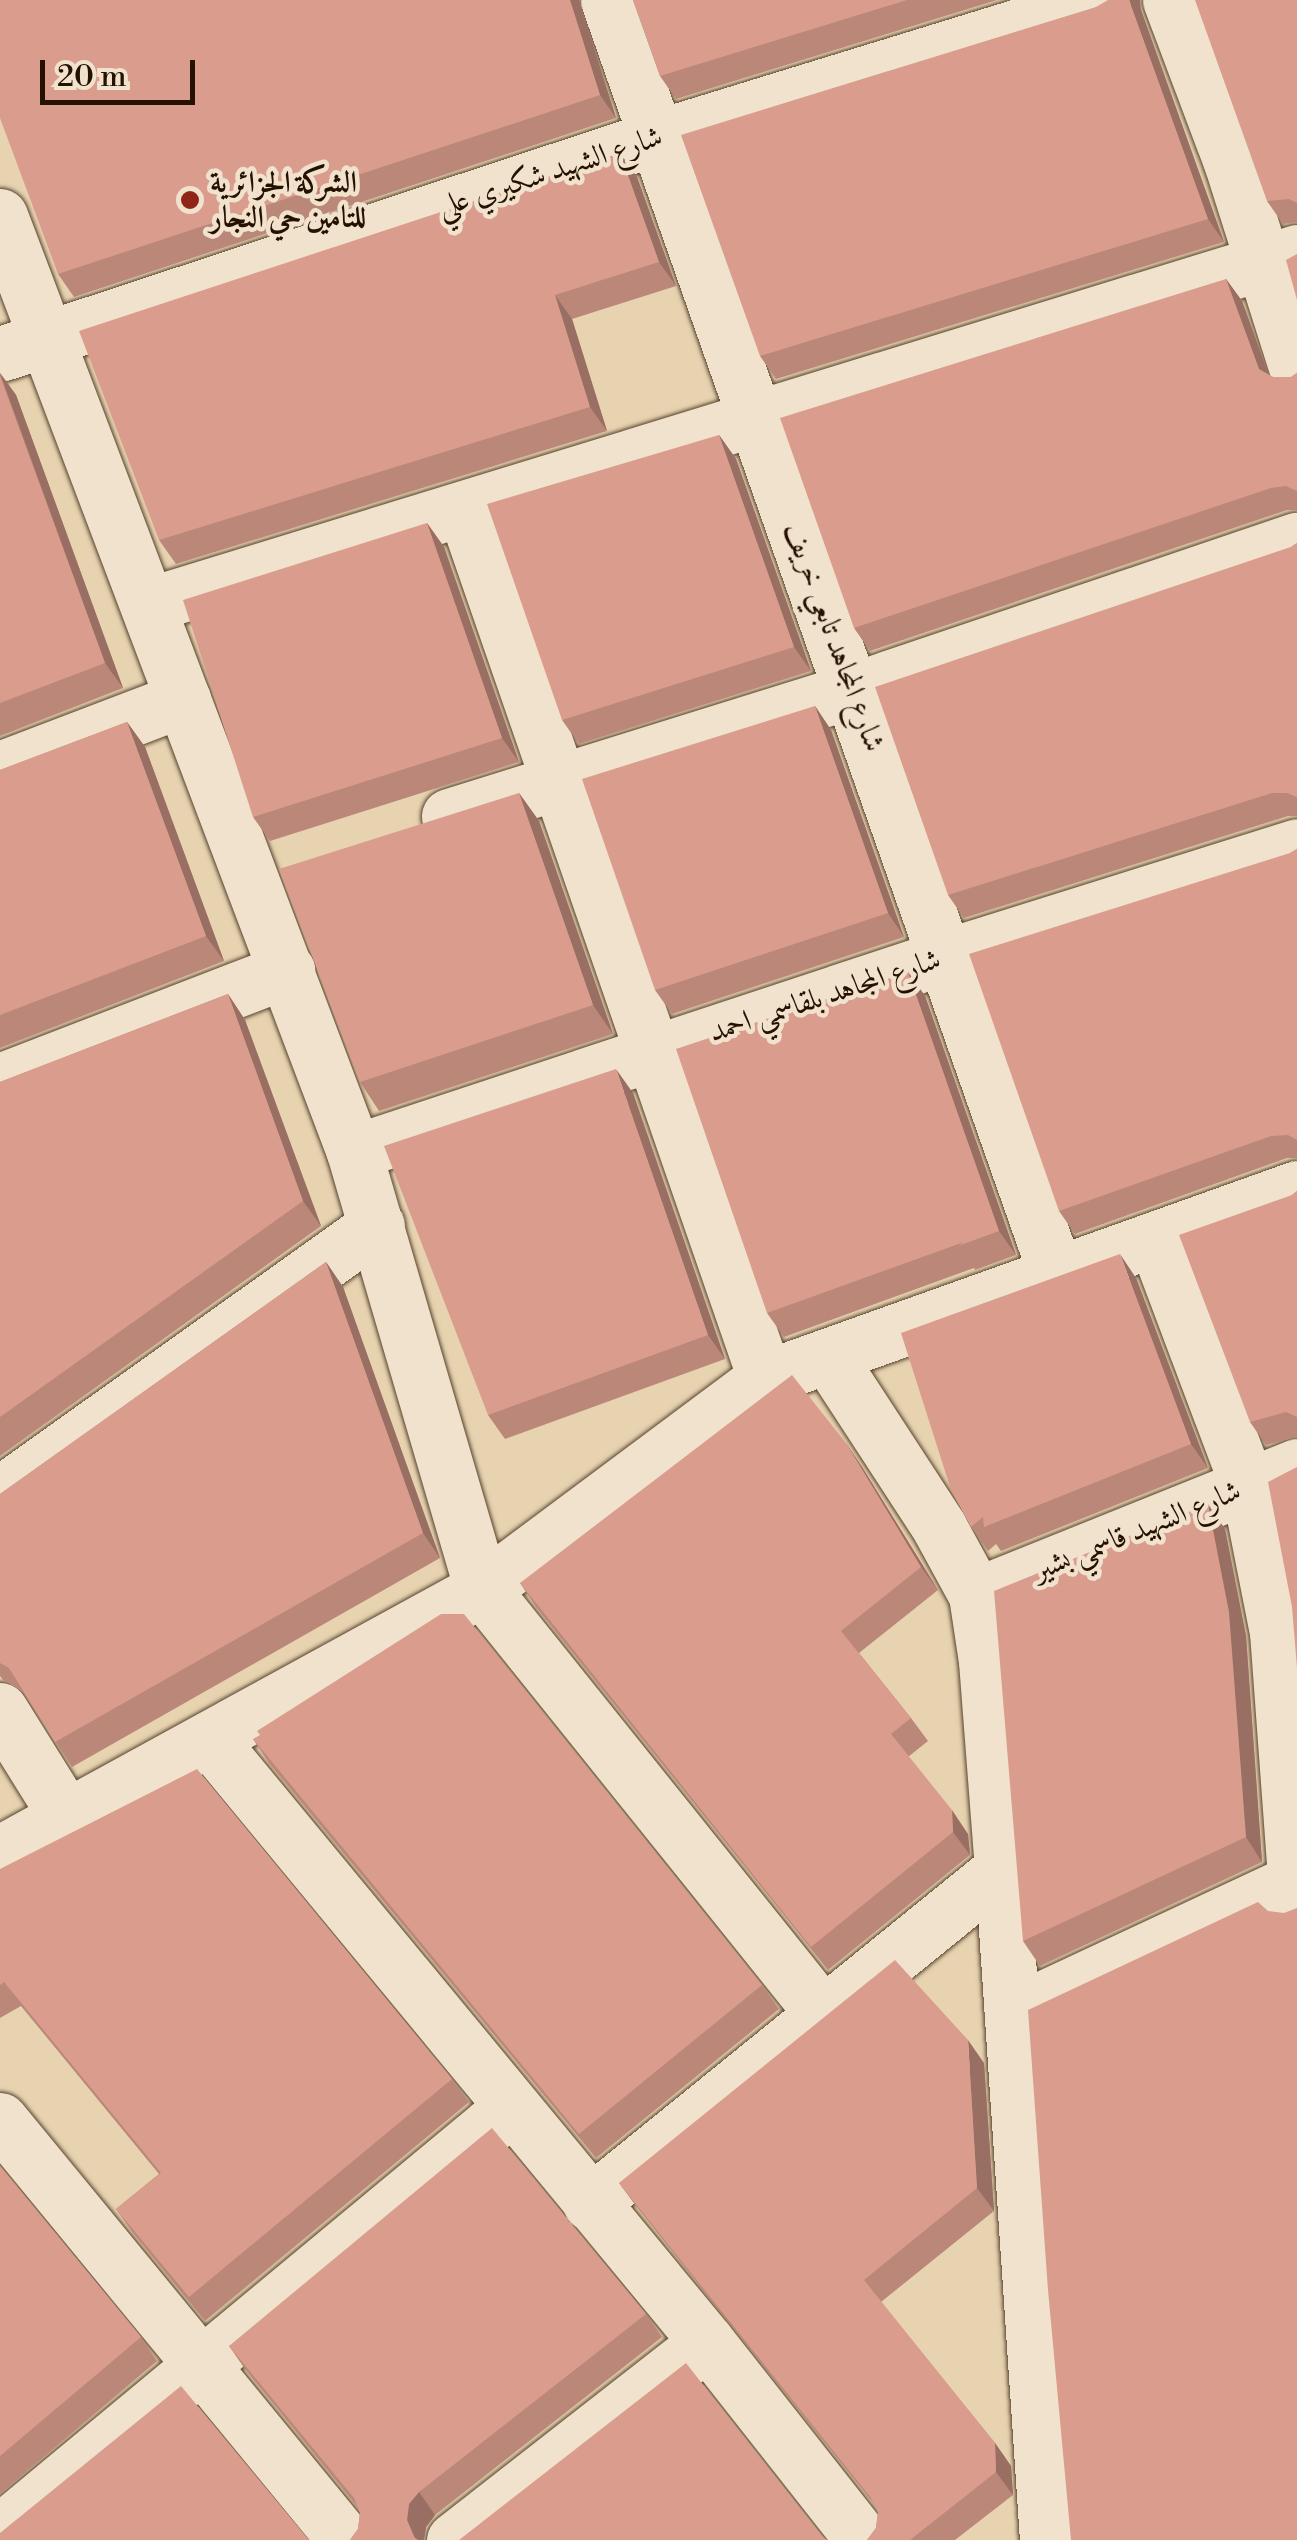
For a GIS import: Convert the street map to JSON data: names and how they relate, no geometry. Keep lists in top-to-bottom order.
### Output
{
  "streets": {
    "street": [
      "شارع الشهيد شكيري علي",
      "شارع المجاهد تابعي خريف",
      "شارع المجاهد بلقاسمي احمد",
      "شارع الشهيد قاسمي بشير"
    ]
  },
  "crossings": [
    ["شارع الشهيد شكيري علي", "شارع المجاهد تابعي خريف"],
    ["شارع المجاهد تابعي خريف", "شارع المجاهد بلقاسمي احمد"]
  ],
  "places": ["الشركة الجزائرية للتامين حي النجار"],
  "scale_bar": "20 m"
}
